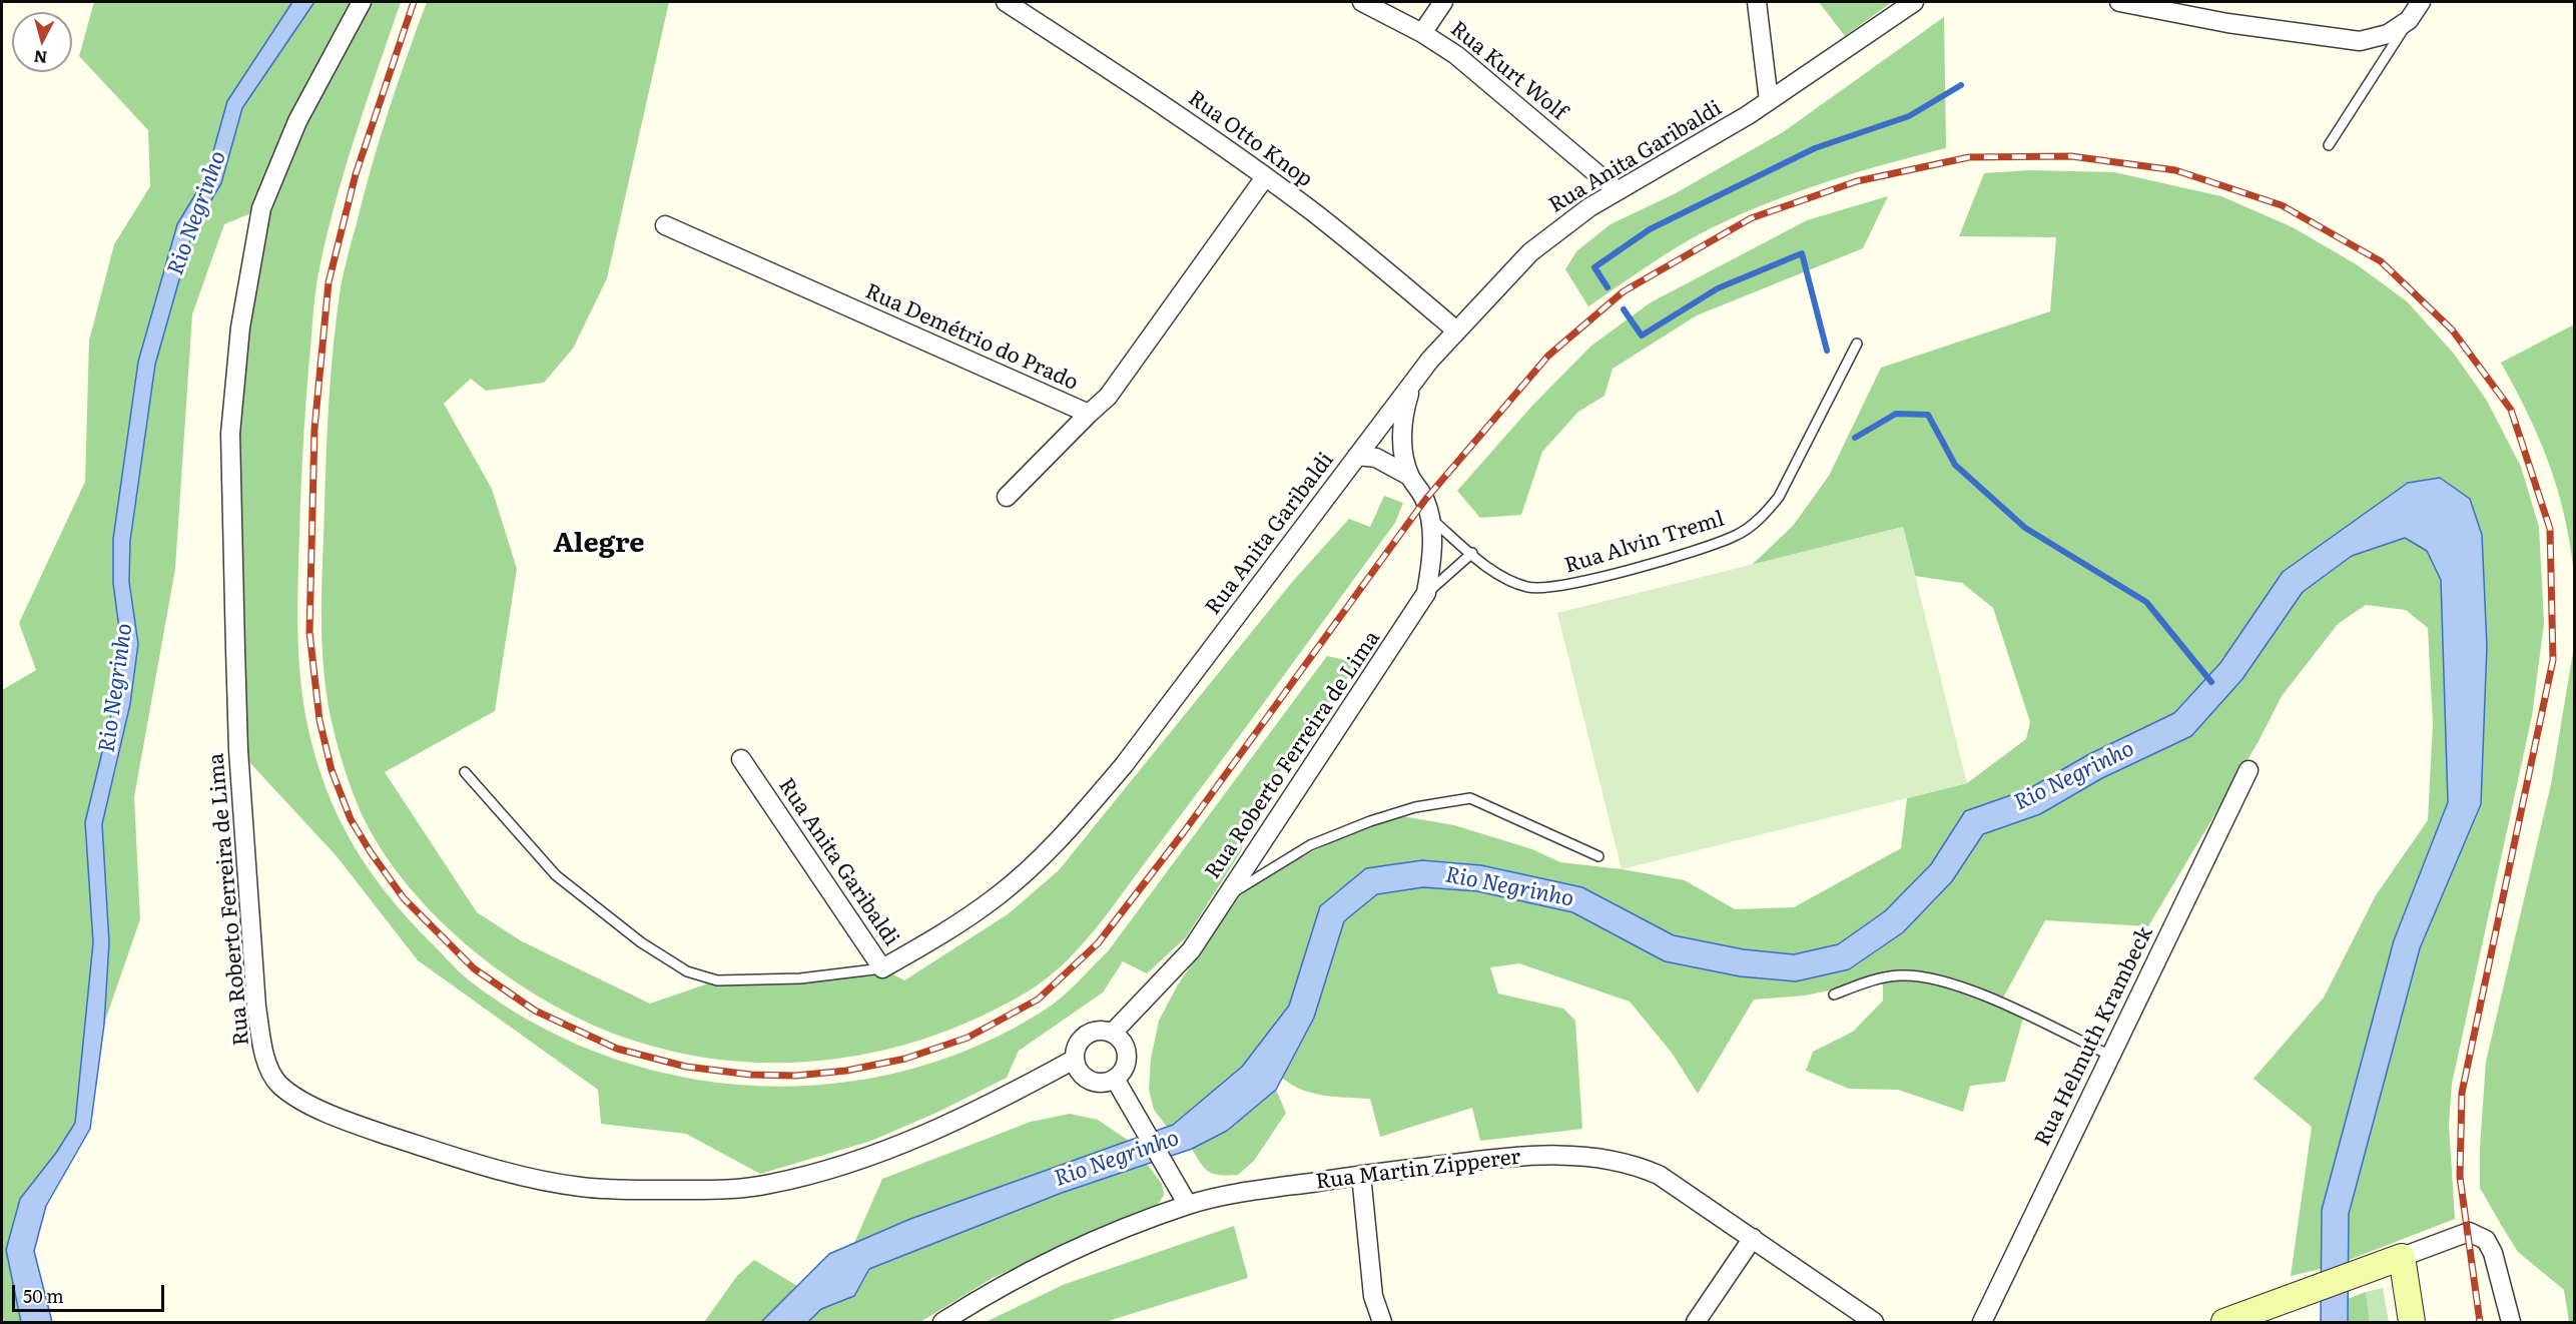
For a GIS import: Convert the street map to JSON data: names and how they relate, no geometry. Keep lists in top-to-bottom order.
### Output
{
  "streets": {
    "street": [
      "Rua Kurt Wolf",
      "Rua Otto Knop",
      "Rua Anita Garibaldi",
      "Rua Demétrio do Prado",
      "Rua Roberto Ferreira de Lima",
      "Rua Helmuth Krambeck",
      "Rua Martin Zipperer"
    ],
    "lane": ["Rua Alvin Treml"]
  },
  "crossings": [
    ["Rua Kurt Wolf", "Rua Anita Garibaldi"],
    ["Rua Otto Knop", "Rua Anita Garibaldi"],
    ["Rua Otto Knop", "Rua Demétrio do Prado"],
    ["Rua Anita Garibaldi", "Rua Roberto Ferreira de Lima"],
    ["Rua Alvin Treml", "Rua Roberto Ferreira de Lima"]
  ],
  "districts": ["Alegre"],
  "water": ["Rio Negrinho"],
  "scale_bar": "50 m",
  "north": "bottom"
}
